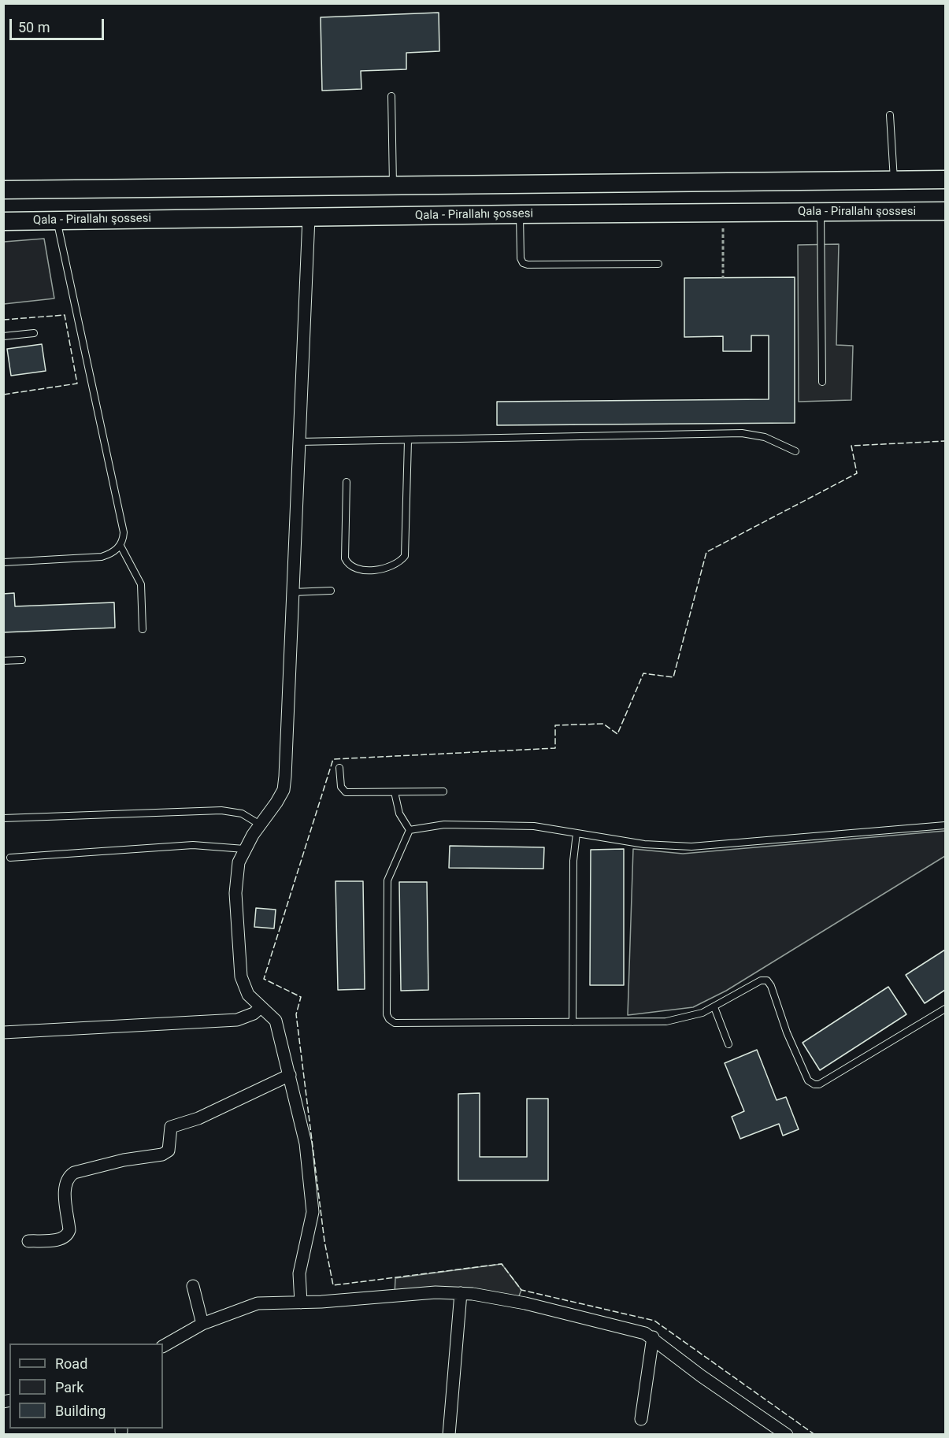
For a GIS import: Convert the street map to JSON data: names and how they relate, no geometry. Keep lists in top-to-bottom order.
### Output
{
  "streets": {
    "main road": ["Qala - Pirallahı şossesi"]
  },
  "legend": ["Road", "Park", "Building"],
  "scale_bar": "50 m"
}
